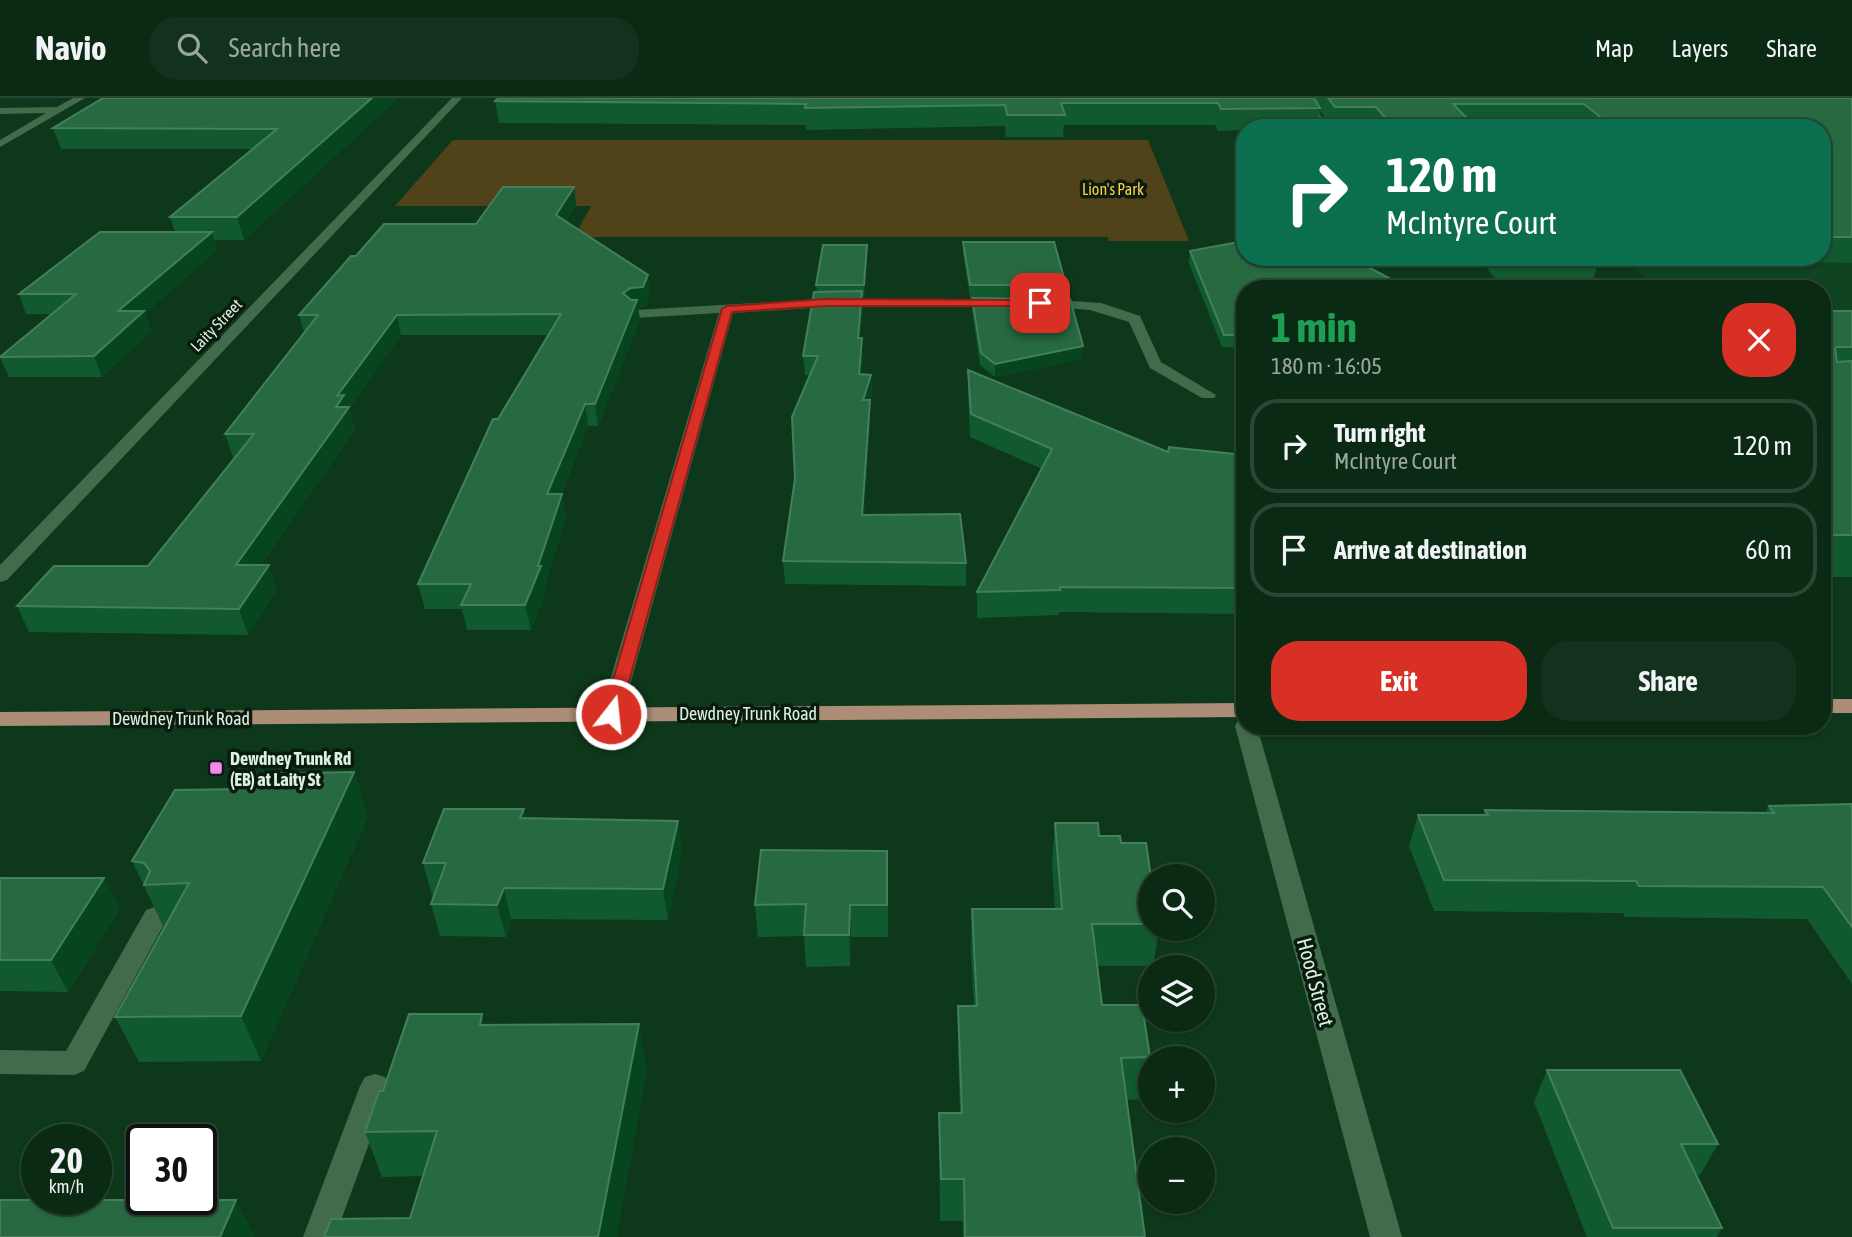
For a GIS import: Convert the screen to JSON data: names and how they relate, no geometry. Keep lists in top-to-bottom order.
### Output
{
  "streets": {
    "main road": ["Dewdney Trunk Road"],
    "street": ["Laity Street", "Hood Street"]
  },
  "parks": ["Lion's Park"],
  "places": {
    "transit": ["Dewdney Trunk Rd (EB) at Laity St"]
  },
  "page": {
    "header": "Navio",
    "search": "Search here",
    "nav": ["Map", "Layers", "Share"],
    "turn": ["120 m", "McIntyre Court"],
    "heading": ["1 min", "180 m · 16:05"],
    "list": [
      {
        "name": "Turn right",
        "note": "McIntyre Court",
        "value": "120 m"
      },
      {
        "name": "Arrive at destination",
        "value": "60 m"
      }
    ],
    "buttons": ["Exit", "Share"],
    "map_buttons": ["+", "−"],
    "speed": "20 km/h",
    "limit": "30"
  }
}
